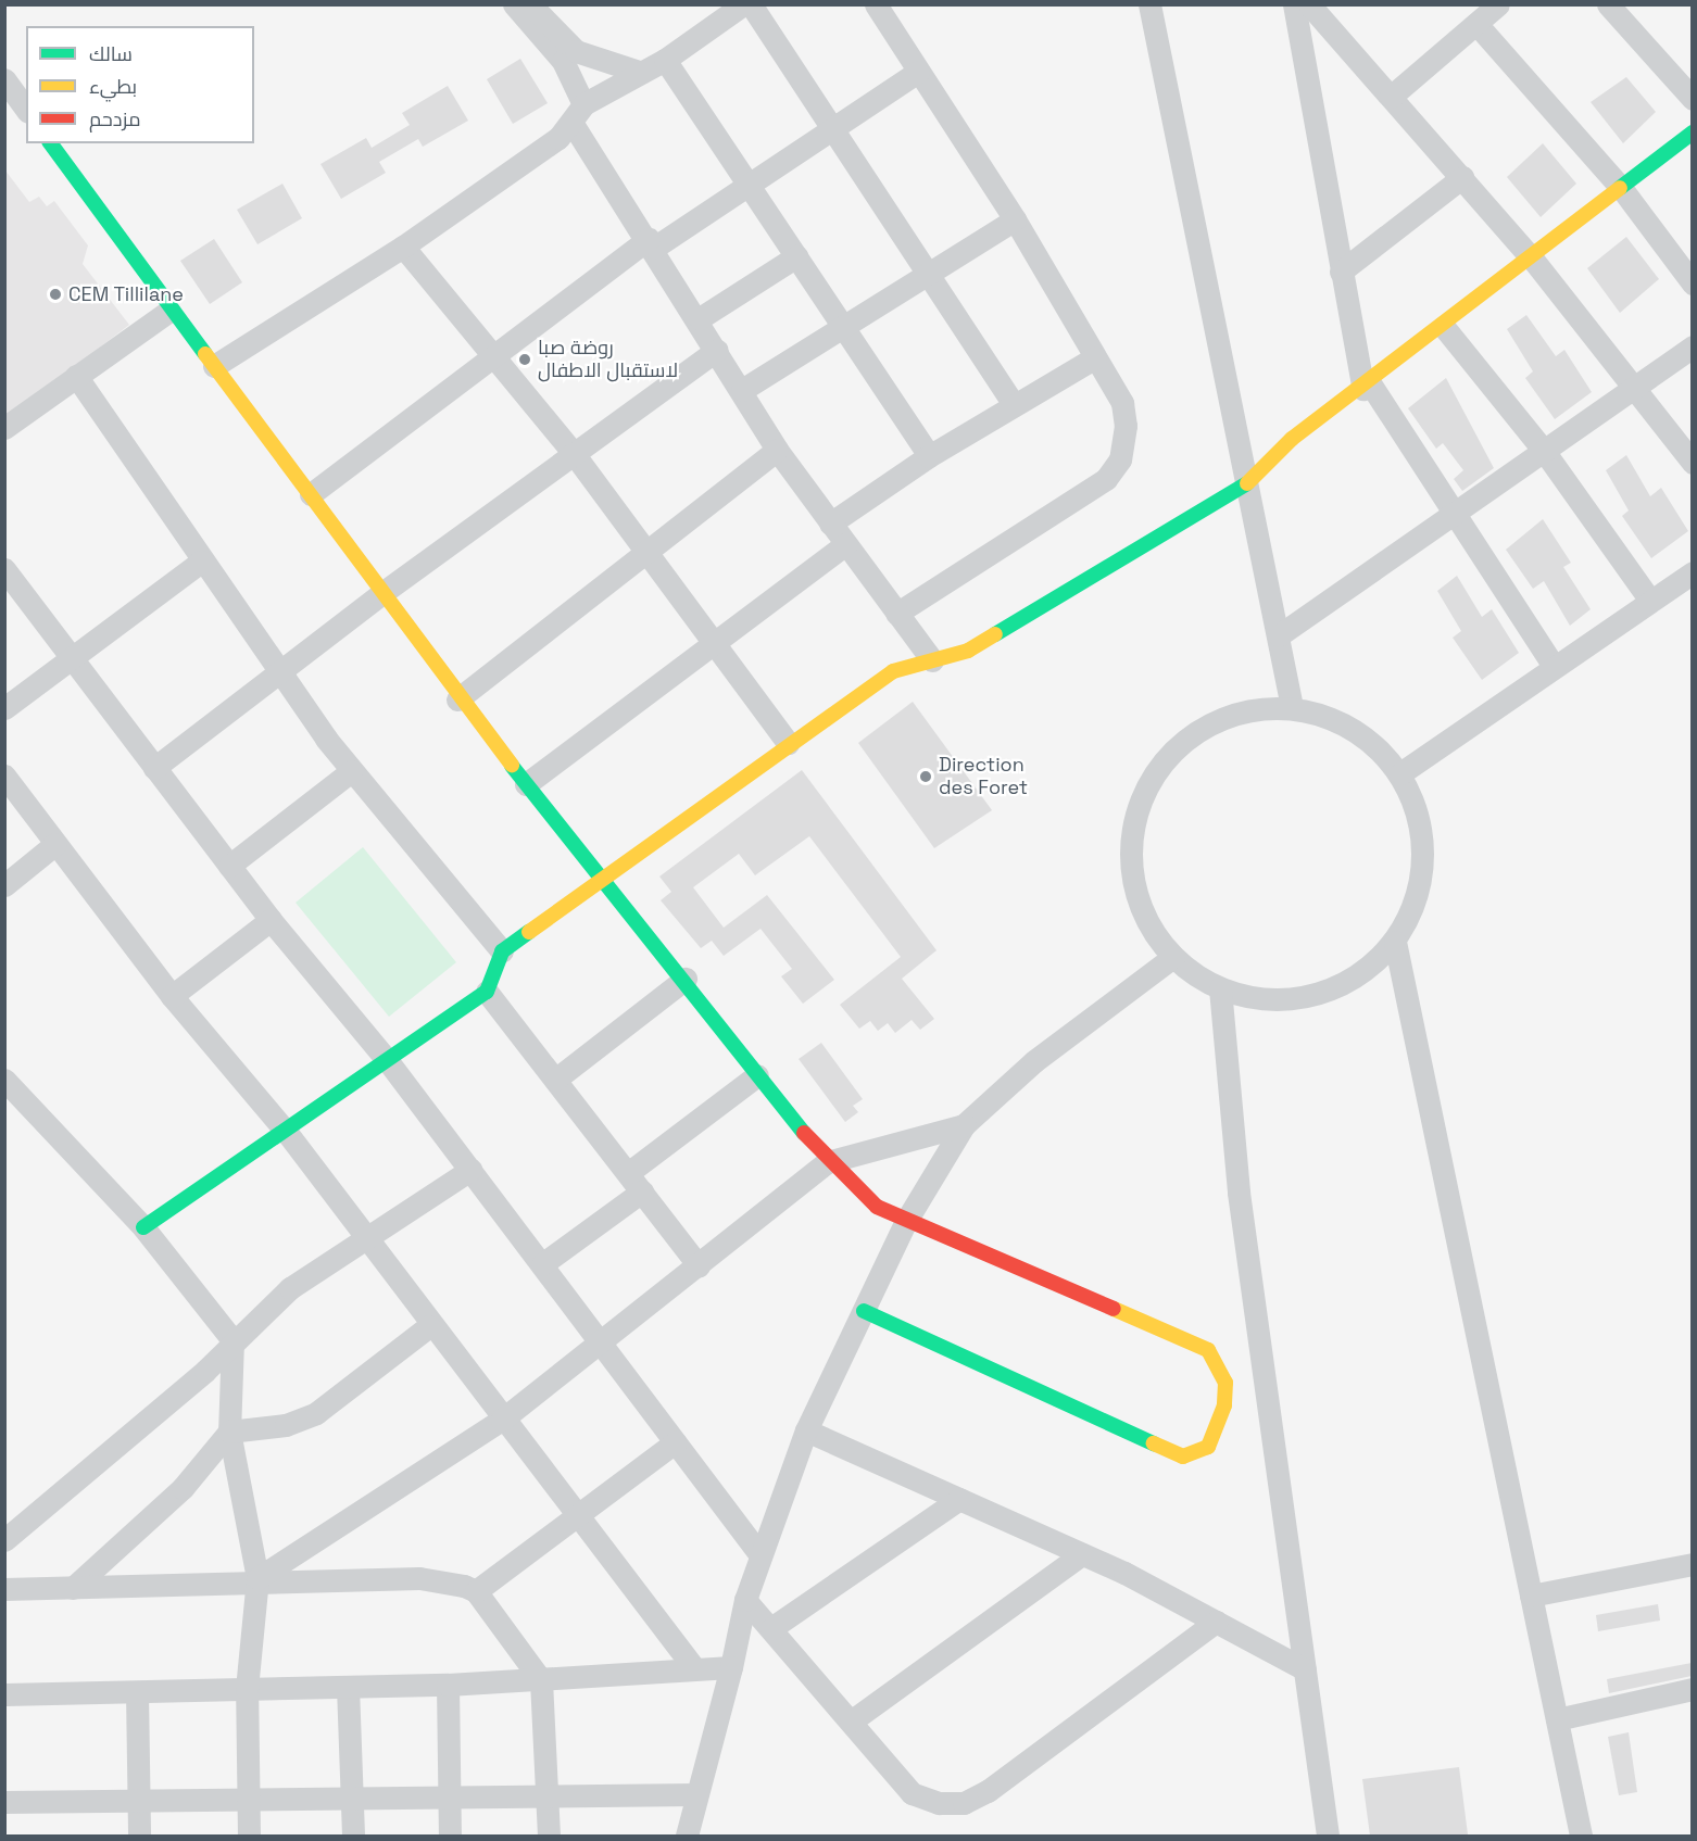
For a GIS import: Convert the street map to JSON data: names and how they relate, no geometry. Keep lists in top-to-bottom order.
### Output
{
  "places": ["CEM Tillilane", "روضة صبا لاستقبال الاطفال", "Direction des Foret"],
  "legend": ["سالك", "بطيء", "مزدحم"]
}
